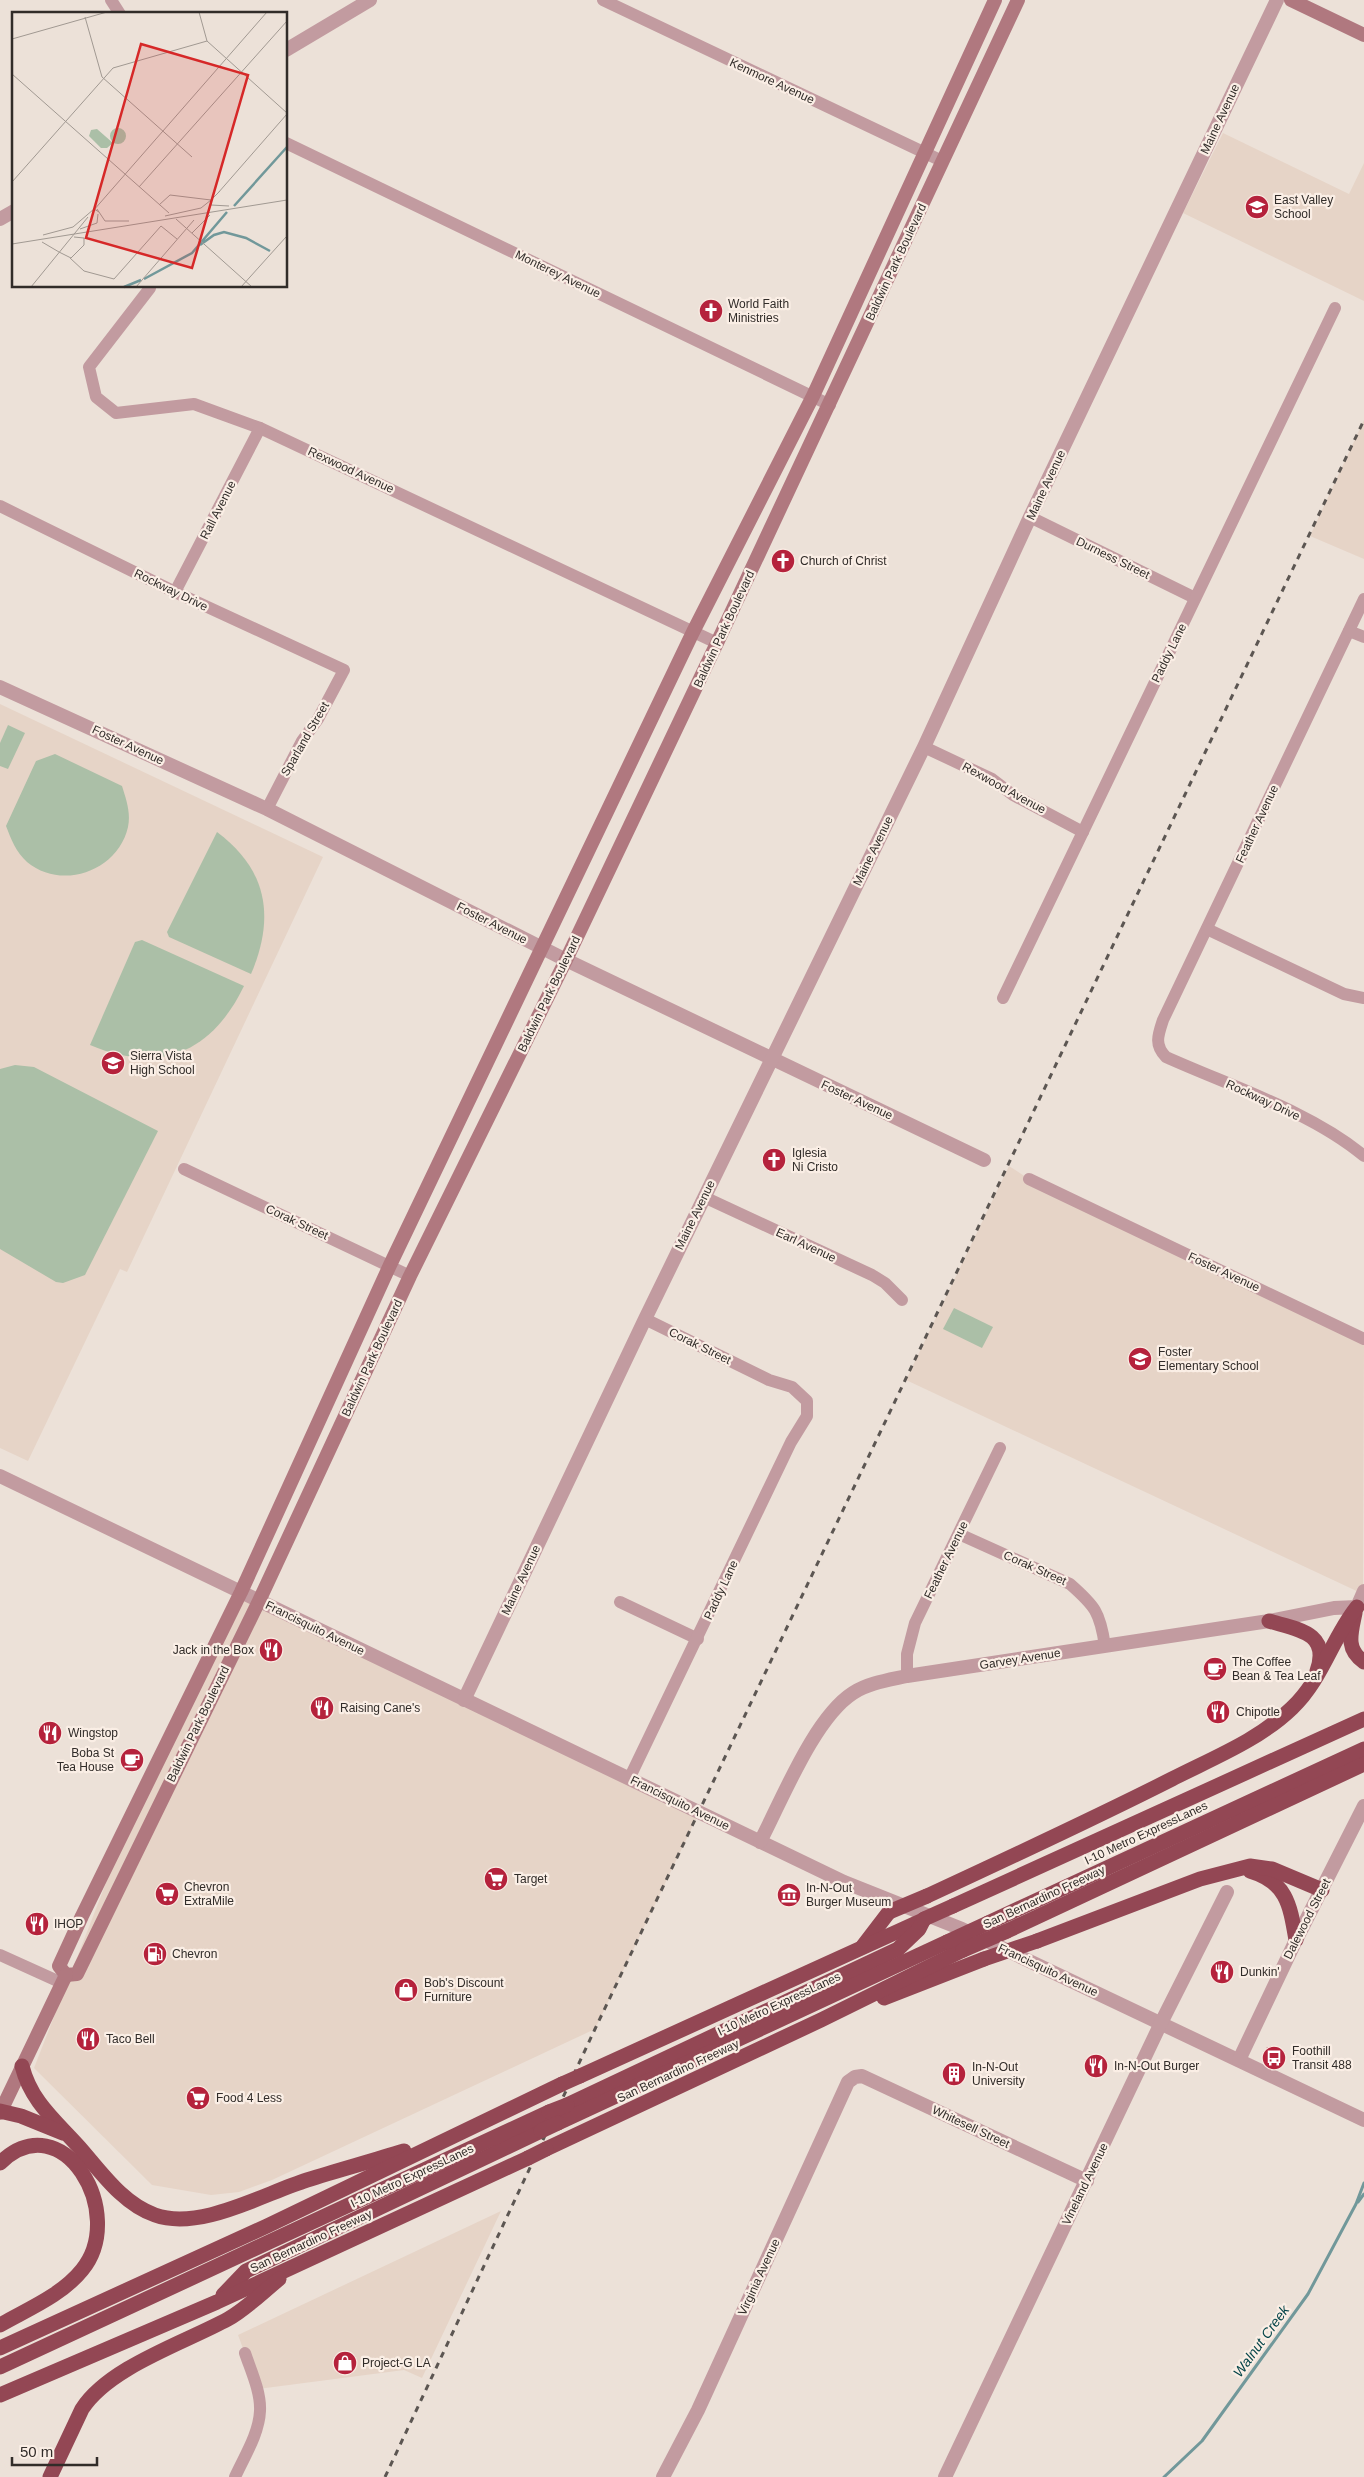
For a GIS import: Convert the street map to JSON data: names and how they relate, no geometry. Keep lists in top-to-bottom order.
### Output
{
  "streets": {
    "highway": ["I-10 Metro ExpressLanes", "San Bernardino Freeway"],
    "main road": ["Baldwin Park Boulevard"],
    "street": [
      "Kenmore Avenue",
      "Maine Avenue",
      "Monterey Avenue",
      "Rexwood Avenue",
      "Rall Avenue",
      "Durness Street",
      "Rockway Drive",
      "Paddy Lane",
      "Sparland Street",
      "Foster Avenue",
      "Feather Avenue",
      "Corak Street",
      "Earl Avenue",
      "Francisquito Avenue",
      "Garvey Avenue",
      "Dalewood Street",
      "Whitesell Street",
      "Vineland Avenue",
      "Virginia Avenue"
    ]
  },
  "crossings": [
    ["Kenmore Avenue", "Baldwin Park Boulevard"],
    ["Maine Avenue", "Rexwood Avenue"],
    ["Maine Avenue", "Durness Street"],
    ["Maine Avenue", "Foster Avenue"],
    ["Maine Avenue", "Corak Street"],
    ["Maine Avenue", "Earl Avenue"],
    ["Maine Avenue", "Francisquito Avenue"],
    ["Baldwin Park Boulevard", "Monterey Avenue"],
    ["Baldwin Park Boulevard", "Rexwood Avenue"],
    ["Baldwin Park Boulevard", "Foster Avenue"],
    ["Baldwin Park Boulevard", "Corak Street"],
    ["Baldwin Park Boulevard", "Francisquito Avenue"],
    ["Rexwood Avenue", "Rall Avenue"],
    ["Rexwood Avenue", "Paddy Lane"],
    ["Rall Avenue", "Rockway Drive"],
    ["Durness Street", "Paddy Lane"],
    ["Rockway Drive", "Sparland Street"],
    ["Rockway Drive", "Feather Avenue"],
    ["Paddy Lane", "Corak Street"],
    ["Paddy Lane", "Francisquito Avenue"],
    ["Sparland Street", "Foster Avenue"],
    ["Feather Avenue", "Corak Street"],
    ["Feather Avenue", "Garvey Avenue"],
    ["Corak Street", "Garvey Avenue"],
    ["Francisquito Avenue", "Garvey Avenue"],
    ["Francisquito Avenue", "Dalewood Street"],
    ["Francisquito Avenue", "Vineland Avenue"],
    ["I-10 Metro ExpressLanes", "San Bernardino Freeway"],
    ["Whitesell Street", "Vineland Avenue"],
    ["Whitesell Street", "Virginia Avenue"]
  ],
  "water": ["Walnut Creek"],
  "places": {
    "school or university": ["East Valley School", "Sierra Vista High School", "Foster Elementary School"],
    "church": ["World Faith Ministries", "Church of Christ", "Iglesia Ni Cristo"],
    "restaurant": [
      "Jack in the Box",
      "Raising Cane's",
      "Chipotle",
      "Wingstop",
      "IHOP",
      "Dunkin'",
      "Taco Bell",
      "In-N-Out Burger"
    ],
    "cafe": ["The Coffee Bean & Tea Leaf", "Boba St Tea House"],
    "supermarket": ["Target", "Chevron ExtraMile", "Food 4 Less"],
    "museum": ["In-N-Out Burger Museum"],
    "fuel station": ["Chevron"],
    "shop": ["Bob's Discount Furniture", "Project-G LA"],
    "bus stop": ["Foothill Transit 488"],
    "building": ["In-N-Out University"]
  },
  "scale_bar": "50 m"
}
